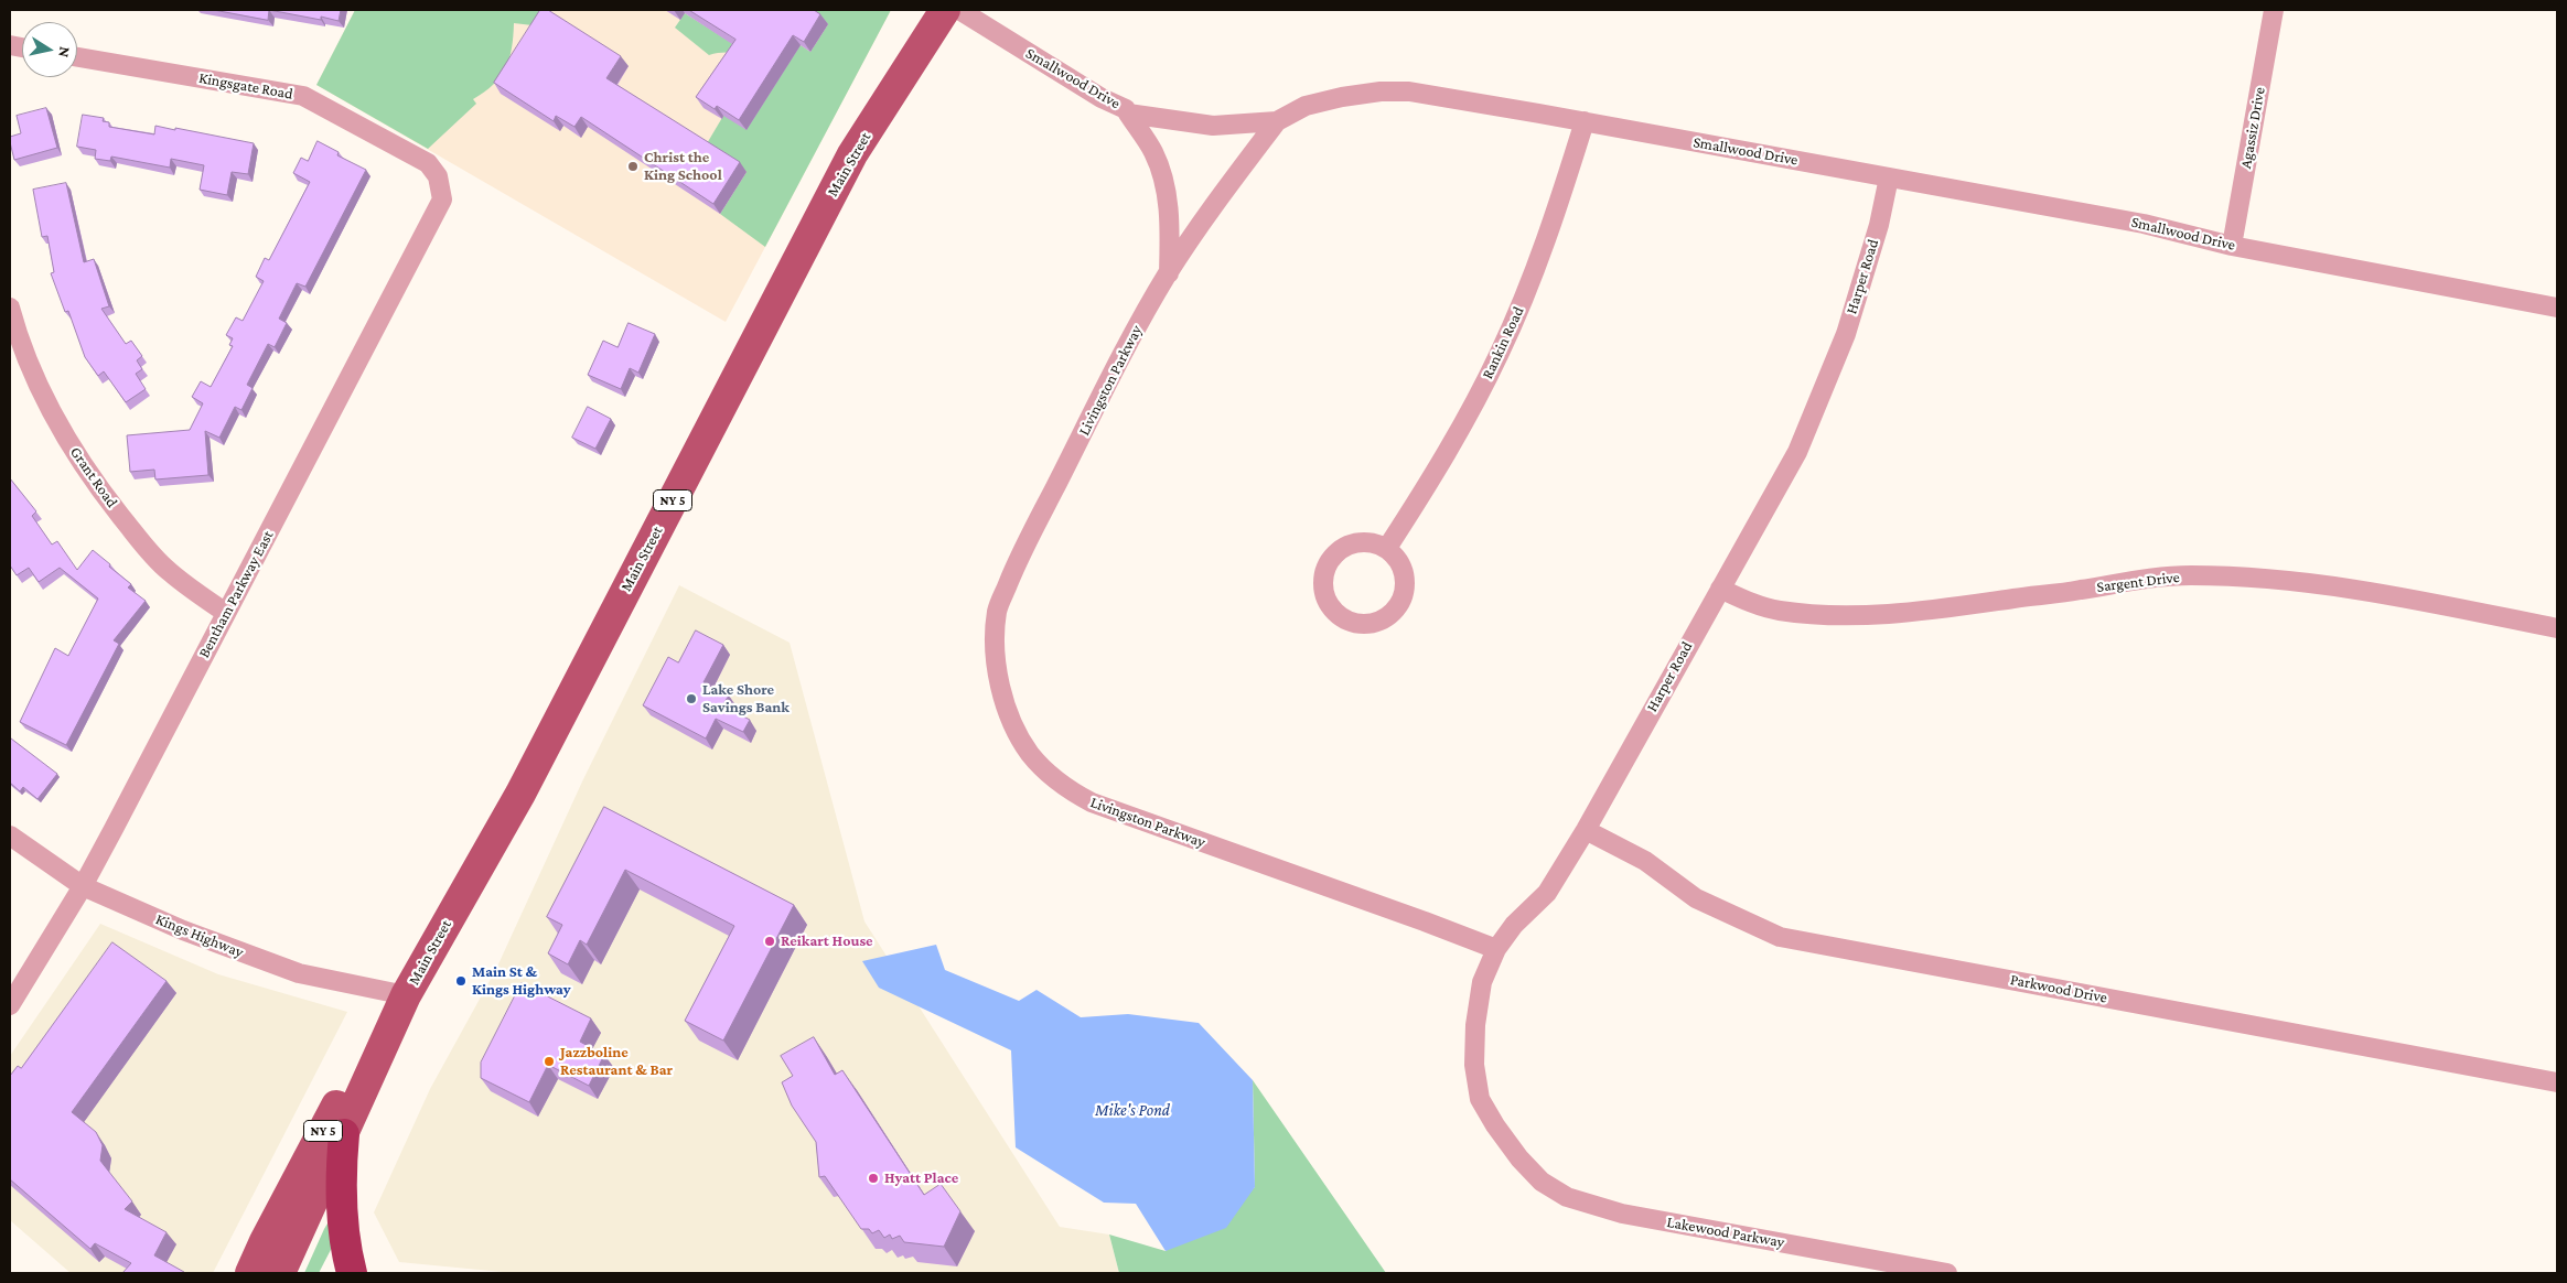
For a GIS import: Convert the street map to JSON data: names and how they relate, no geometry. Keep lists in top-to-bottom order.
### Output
{
  "streets": {
    "main road": ["Main Street", "NY 5"],
    "street": [
      "Smallwood Drive",
      "Kingsgate Road",
      "Agassiz Drive",
      "Harper Road",
      "Rankin Road",
      "Livingston Parkway",
      "Grant Road",
      "Sargent Drive",
      "Bentham Parkway East",
      "Kings Highway",
      "Parkwood Drive",
      "Lakewood Parkway"
    ]
  },
  "crossings": [
    ["Smallwood Drive", "Agassiz Drive"],
    ["Smallwood Drive", "Harper Road"],
    ["Smallwood Drive", "Rankin Road"],
    ["Smallwood Drive", "Livingston Parkway"],
    ["Kingsgate Road", "Bentham Parkway East"],
    ["Main Street", "Kings Highway"],
    ["Harper Road", "Livingston Parkway"],
    ["Harper Road", "Sargent Drive"],
    ["Harper Road", "Parkwood Drive"],
    ["Harper Road", "Lakewood Parkway"],
    ["Grant Road", "Bentham Parkway East"],
    ["Bentham Parkway East", "Kings Highway"]
  ],
  "water": ["Mike's Pond"],
  "places": [
    "Christ the King School",
    "Lake Shore Savings Bank",
    "Reikart House",
    "Main St & Kings Highway",
    "Jazzboline Restaurant & Bar",
    "Hyatt Place"
  ],
  "north": "right"
}
